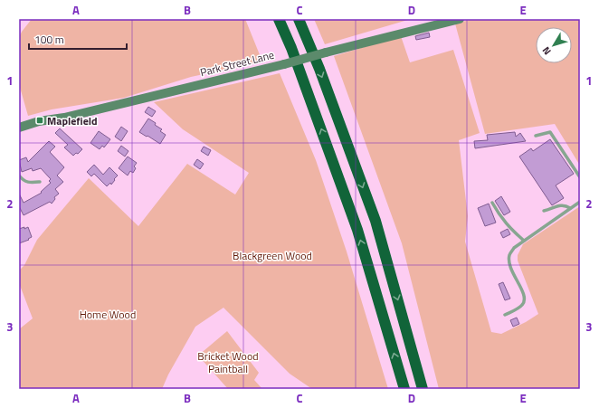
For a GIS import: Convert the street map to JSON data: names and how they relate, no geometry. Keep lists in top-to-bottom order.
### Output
{
  "streets": {
    "street": ["Park Street Lane"]
  },
  "parks": ["Blackgreen Wood", "Home Wood", "Bricket Wood Paintball"],
  "places": {
    "transit": ["Maplefield"]
  },
  "scale_bar": "100 m",
  "north": "bottom left",
  "grid": {
    "columns": [
      "A",
      "B",
      "C",
      "D",
      "E"
    ],
    "rows": ["1", "2", "3"]
  }
}
